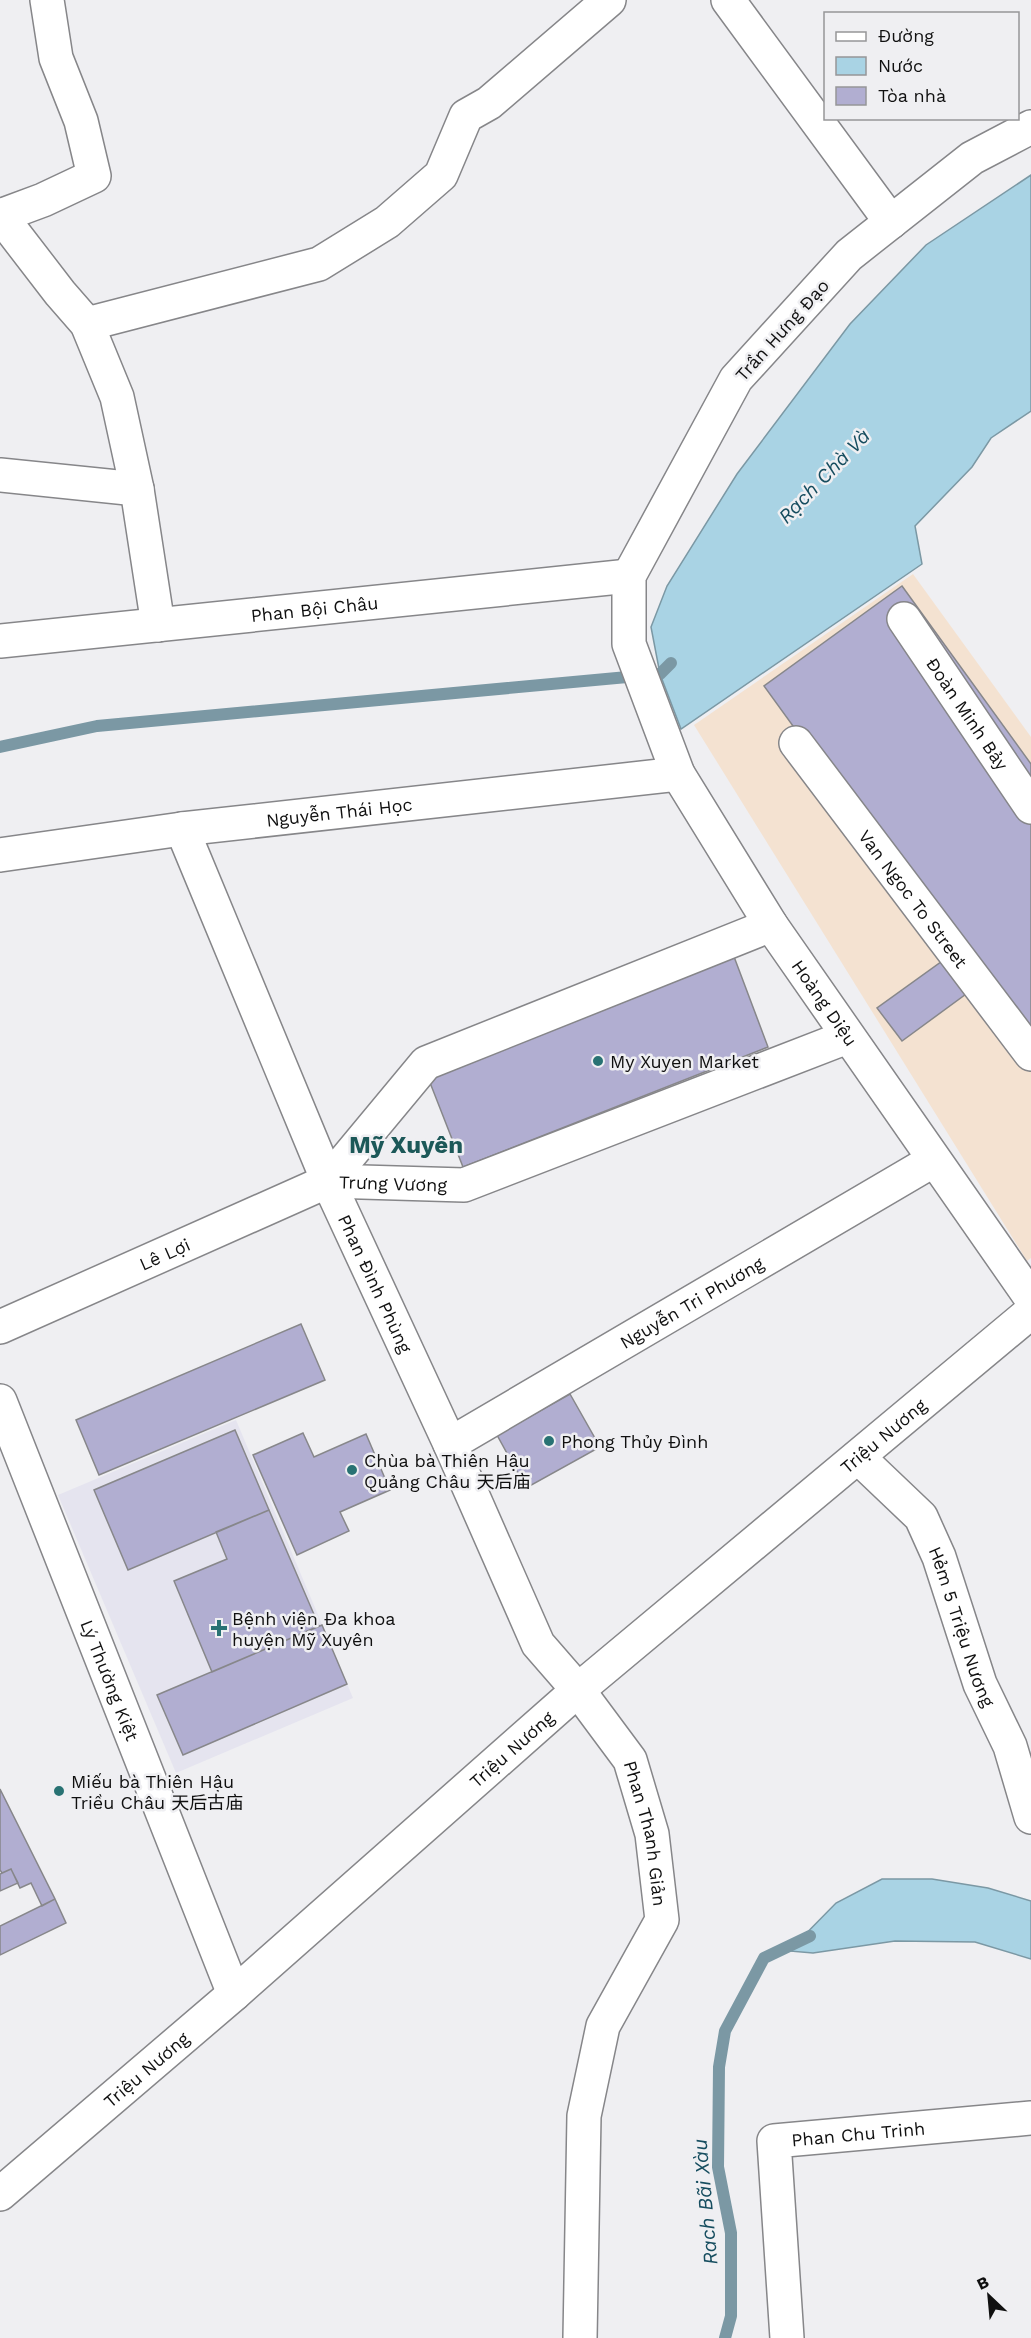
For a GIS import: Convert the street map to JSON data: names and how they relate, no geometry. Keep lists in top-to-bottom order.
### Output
{
  "streets": {
    "street": [
      "Trần Hưng Đạo",
      "Phan Bội Châu",
      "Đoàn Minh Bảy",
      "Nguyễn Thái Học",
      "Van Ngoc To Street",
      "Hoàng Diệu",
      "Trưng Vương",
      "Lê Lợi",
      "Phan Đình Phùng",
      "Nguyễn Tri Phương",
      "Triệu Nương",
      "Hẻm 5 Triệu Nương",
      "Lý Thường Kiệt",
      "Phan Thanh Giản",
      "Phan Chu Trinh"
    ]
  },
  "crossings": [
    ["Trần Hưng Đạo", "Phan Bội Châu"],
    ["Trần Hưng Đạo", "Hoàng Diệu"],
    ["Nguyễn Thái Học", "Hoàng Diệu"],
    ["Nguyễn Thái Học", "Phan Đình Phùng"],
    ["Hoàng Diệu", "Trưng Vương"],
    ["Hoàng Diệu", "Nguyễn Tri Phương"],
    ["Trưng Vương", "Lê Lợi"],
    ["Trưng Vương", "Phan Đình Phùng"],
    ["Lê Lợi", "Phan Đình Phùng"],
    ["Phan Đình Phùng", "Nguyễn Tri Phương"],
    ["Phan Đình Phùng", "Triệu Nương"],
    ["Phan Đình Phùng", "Phan Thanh Giản"],
    ["Triệu Nương", "Hẻm 5 Triệu Nương"],
    ["Triệu Nương", "Lý Thường Kiệt"],
    ["Triệu Nương", "Phan Thanh Giản"]
  ],
  "districts": ["Mỹ Xuyên"],
  "water": ["Rạch Chà Và", "Rach Bãi Xàu"],
  "places": {
    "other": [
      "My Xuyen Market",
      "Phong Thủy Đình",
      "Chùa bà Thiên Hậu Quảng Châu 天后庙",
      "Miếu bà Thiên Hậu Triều Châu 天后古庙"
    ],
    "health": ["Bệnh viện Đa khoa huyện Mỹ Xuyên"]
  },
  "legend": ["Đường", "Nước", "Tòa nhà"],
  "north": "top left"
}
